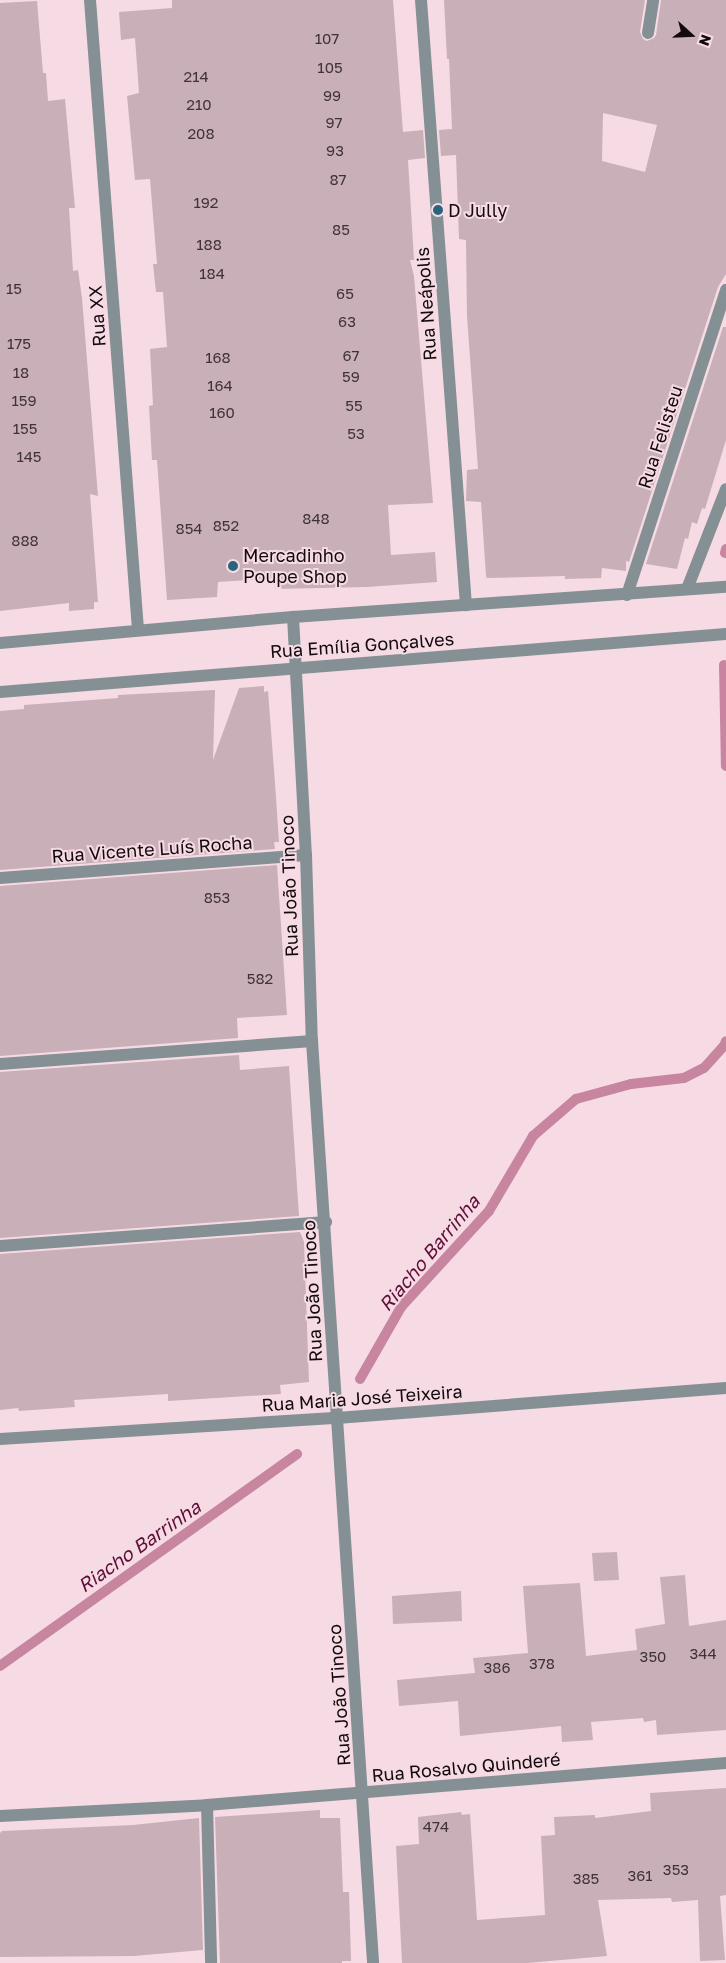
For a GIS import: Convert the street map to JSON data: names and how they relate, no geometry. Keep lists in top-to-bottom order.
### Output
{
  "streets": {
    "street": [
      "Rua Neápolis",
      "Rua XX",
      "Rua Felisteu",
      "Rua Emília Gonçalves",
      "Rua Vicente Luís Rocha",
      "Rua João Tinoco",
      "Rua Maria José Teixeira",
      "Rua Rosalvo Quinderé"
    ]
  },
  "crossings": [
    ["Rua Neápolis", "Rua Emília Gonçalves"],
    ["Rua XX", "Rua Emília Gonçalves"],
    ["Rua Felisteu", "Rua Emília Gonçalves"],
    ["Rua Emília Gonçalves", "Rua João Tinoco"],
    ["Rua Vicente Luís Rocha", "Rua João Tinoco"],
    ["Rua João Tinoco", "Rua Maria José Teixeira"],
    ["Rua João Tinoco", "Rua Rosalvo Quinderé"]
  ],
  "water": ["Riacho Barrinha"],
  "places": ["D Jully", "Mercadinho Poupe Shop"],
  "house_numbers": [
    "107",
    "105",
    "214",
    "99",
    "210",
    "97",
    "208",
    "93",
    "87",
    "192",
    "85",
    "188",
    "184",
    "15",
    "65",
    "63",
    "175",
    "67",
    "168",
    "18",
    "59",
    "164",
    "159",
    "55",
    "160",
    "155",
    "53",
    "145",
    "848",
    "852",
    "854",
    "888",
    "853",
    "582",
    "344",
    "350",
    "378",
    "386",
    "474",
    "353",
    "361",
    "385"
  ],
  "north": "right"
}
